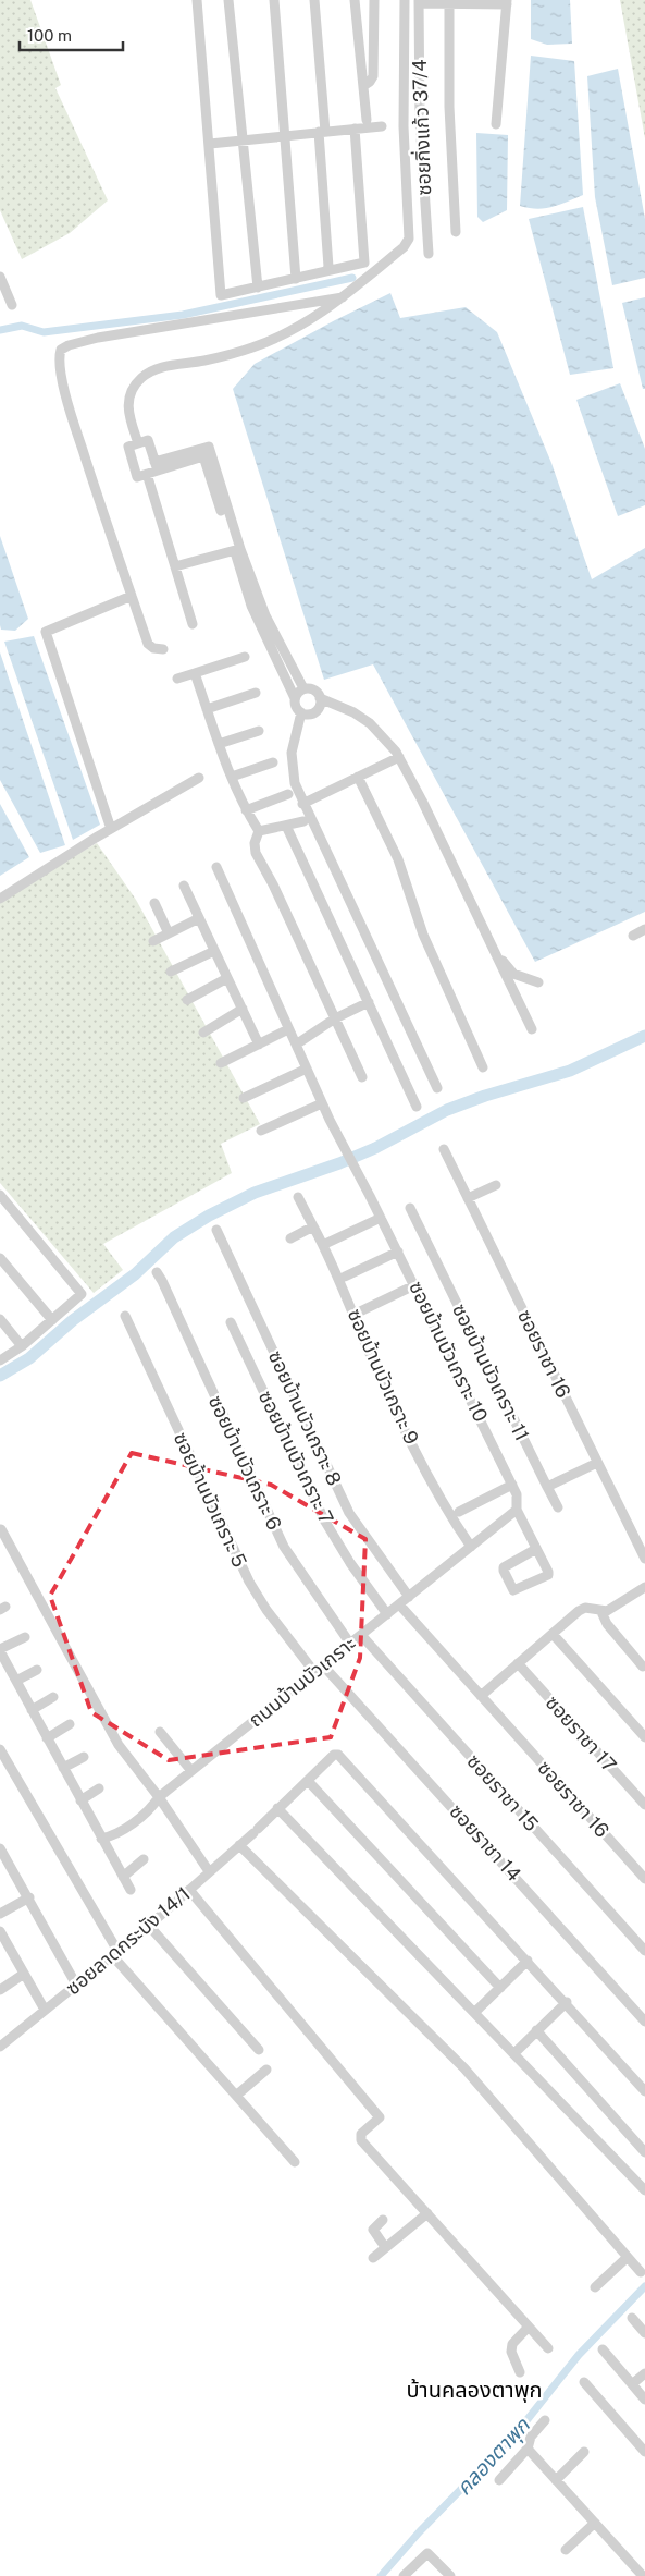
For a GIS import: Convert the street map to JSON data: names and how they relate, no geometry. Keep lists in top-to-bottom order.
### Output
{
  "streets": {
    "street": [
      "ซอยกิ่งแก้ว 37/4",
      "ซอยบ้านบัวเกราะ 10",
      "ซอยราชา 16",
      "ซอยบ้านบัวเกราะ 11",
      "ซอยบ้านบัวเกราะ 9",
      "ซอยบ้านบัวเกราะ 8",
      "ซอยบ้านบัวเกราะ 7",
      "ซอยบ้านบัวเกราะ 6",
      "ซอยบ้านบัวเกราะ 5",
      "ถนนบ้านบัวเกราะ",
      "ซอยราชา 17",
      "ซอยราชา 15",
      "ซอยราชา 14",
      "ซอยลาดกระบัง 14/1"
    ]
  },
  "crossings": [
    ["ซอยบ้านบัวเกราะ 10", "ถนนบ้านบัวเกราะ"],
    ["ซอยราชา 16", "ถนนบ้านบัวเกราะ"],
    ["ซอยบ้านบัวเกราะ 9", "ถนนบ้านบัวเกราะ"],
    ["ซอยบ้านบัวเกราะ 8", "ถนนบ้านบัวเกราะ"],
    ["ซอยบ้านบัวเกราะ 7", "ถนนบ้านบัวเกราะ"],
    ["ซอยบ้านบัวเกราะ 6", "ถนนบ้านบัวเกราะ"],
    ["ซอยบ้านบัวเกราะ 5", "ถนนบ้านบัวเกราะ"],
    ["ถนนบ้านบัวเกราะ", "ซอยราชา 15"],
    ["ถนนบ้านบัวเกราะ", "ซอยราชา 14"]
  ],
  "districts": ["บ้านคลองตาพุก"],
  "water": ["คลองตาพุก"],
  "scale_bar": "100 m"
}
